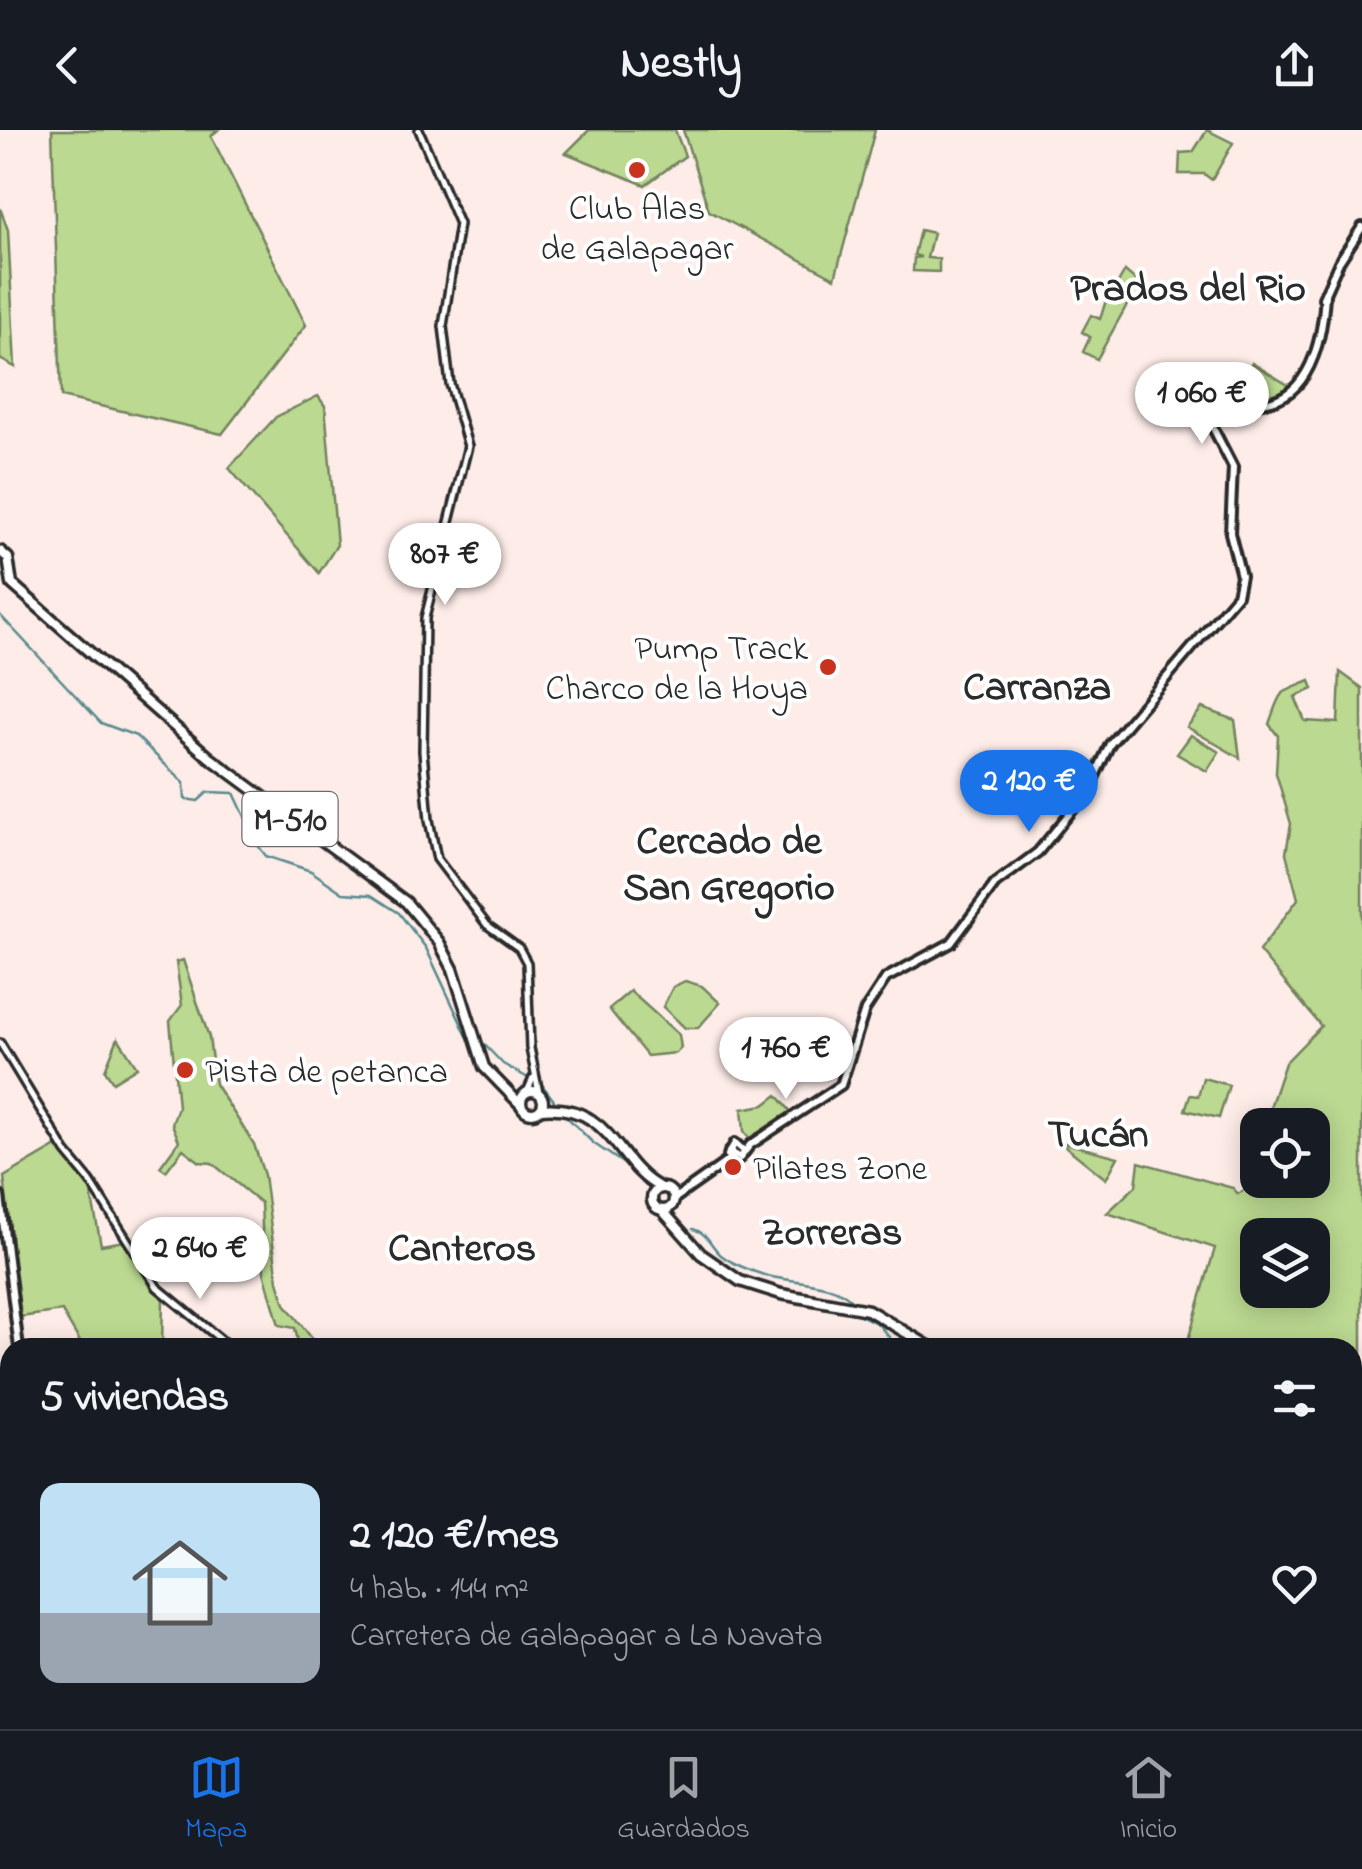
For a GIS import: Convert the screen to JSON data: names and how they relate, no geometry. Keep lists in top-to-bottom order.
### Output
{
  "streets": {
    "main road": ["M-510"]
  },
  "districts": [
    "Prados del Rio",
    "Carranza",
    "Cercado de San Gregorio",
    "Tucán",
    "Zorreras",
    "Canteros"
  ],
  "places": [
    "Club Alas de Galapagar",
    "Pump Track Charco de la Hoya",
    "Pista de petanca",
    "Pilates Zone"
  ],
  "page": {
    "header": "Nestly",
    "price": [
      "1 060 €",
      "807 €",
      "2 120 €",
      "1 760 €",
      "2 640 €"
    ],
    "heading": "5 viviendas",
    "list": [
      {
        "name": "2 120 €/mes",
        "note": "4 hab. · 144 m² · Carretera de Galapagar a La Navata"
      }
    ],
    "tabs": ["Mapa", "Guardados", "Inicio"]
  }
}
